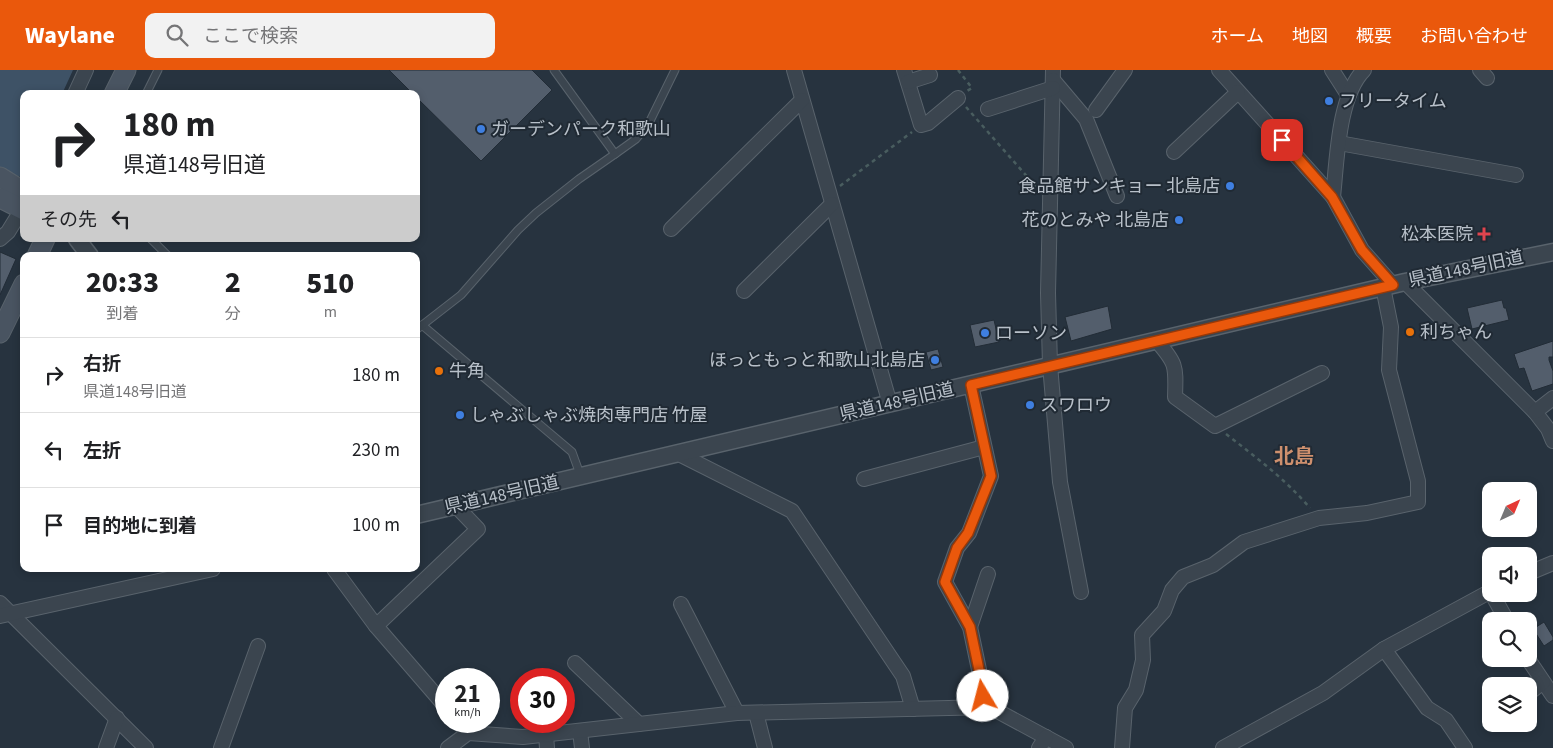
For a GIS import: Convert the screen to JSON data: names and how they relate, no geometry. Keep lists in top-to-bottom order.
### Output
{
  "streets": {
    "street": ["県道148号旧道"]
  },
  "districts": ["北島"],
  "places": {
    "other": [
      "フリータイム",
      "ガーデンパーク和歌山",
      "食品館サンキョー 北島店",
      "花のとみや 北島店",
      "利ちゃん",
      "ローソン",
      "ほっともっと和歌山北島店",
      "牛角",
      "スワロウ",
      "しゃぶしゃぶ焼肉専門店 竹屋"
    ],
    "health": ["松本医院"]
  },
  "north": "top right",
  "page": {
    "header": "Waylane",
    "search": "ここで検索",
    "nav": [
      "ホーム",
      "地図",
      "概要",
      "お問い合わせ"
    ],
    "turn": ["180 m", "県道148号旧道"],
    "then": "その先",
    "eta": [
      "20:33",
      "到着",
      "2",
      "分",
      "510",
      "m"
    ],
    "list": [
      {
        "name": "右折",
        "note": "県道148号旧道",
        "value": "180 m"
      },
      {
        "name": "左折",
        "value": "230 m"
      },
      {
        "name": "目的地に到着",
        "value": "100 m"
      }
    ],
    "speed": "21 km/h",
    "limit": "30"
  }
}
